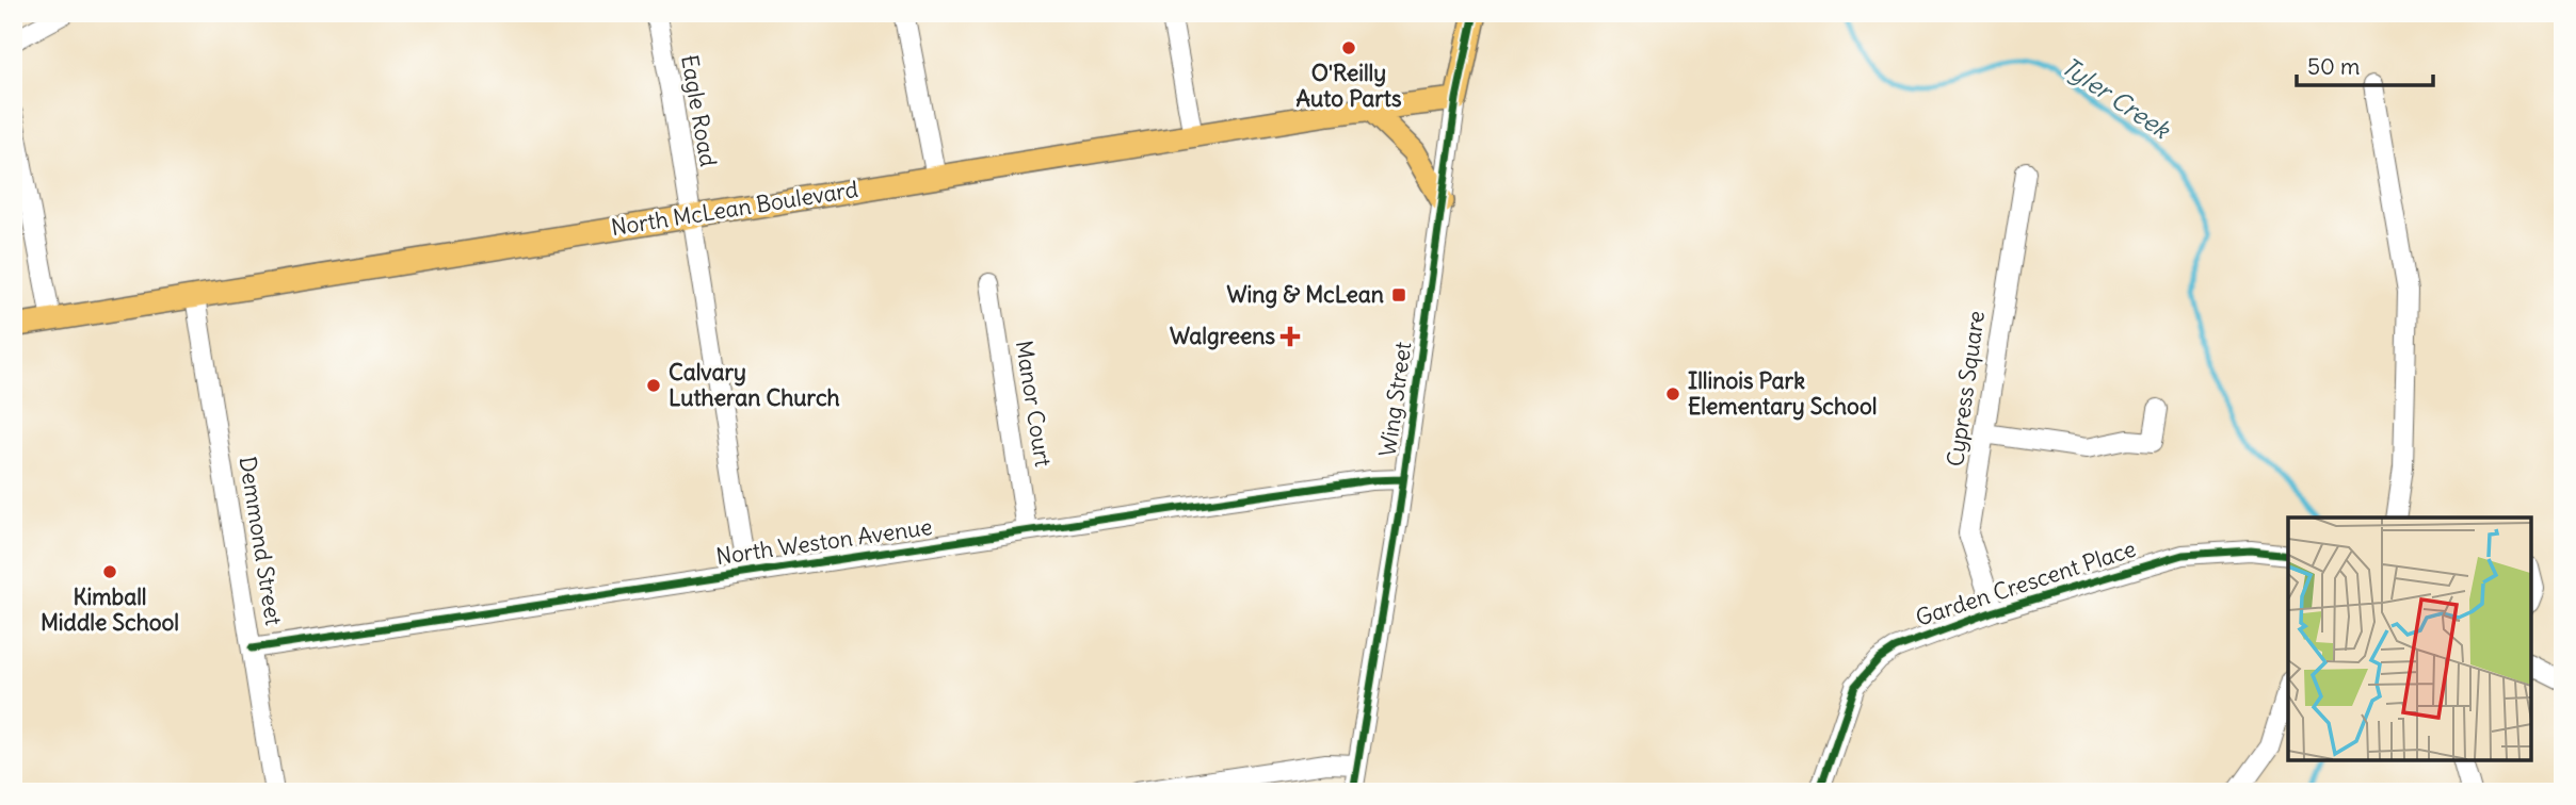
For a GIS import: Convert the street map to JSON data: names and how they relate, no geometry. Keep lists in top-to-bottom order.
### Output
{
  "streets": {
    "main road": ["North McLean Boulevard"],
    "street": [
      "Eagle Road",
      "Cypress Square",
      "Wing Street",
      "Manor Court",
      "Demmond Street",
      "North Weston Avenue",
      "Garden Crescent Place"
    ]
  },
  "crossings": [
    ["Eagle Road", "North McLean Boulevard"],
    ["Eagle Road", "North Weston Avenue"],
    ["North McLean Boulevard", "Wing Street"],
    ["North McLean Boulevard", "Demmond Street"],
    ["Cypress Square", "Garden Crescent Place"],
    ["Wing Street", "North Weston Avenue"],
    ["Manor Court", "North Weston Avenue"],
    ["Demmond Street", "North Weston Avenue"]
  ],
  "water": ["Tyler Creek"],
  "places": {
    "other": [
      "O'Reilly Auto Parts",
      "Calvary Lutheran Church",
      "Illinois Park Elementary School",
      "Kimball Middle School"
    ],
    "transit": ["Wing & McLean"],
    "health": ["Walgreens"]
  },
  "scale_bar": "50 m"
}
